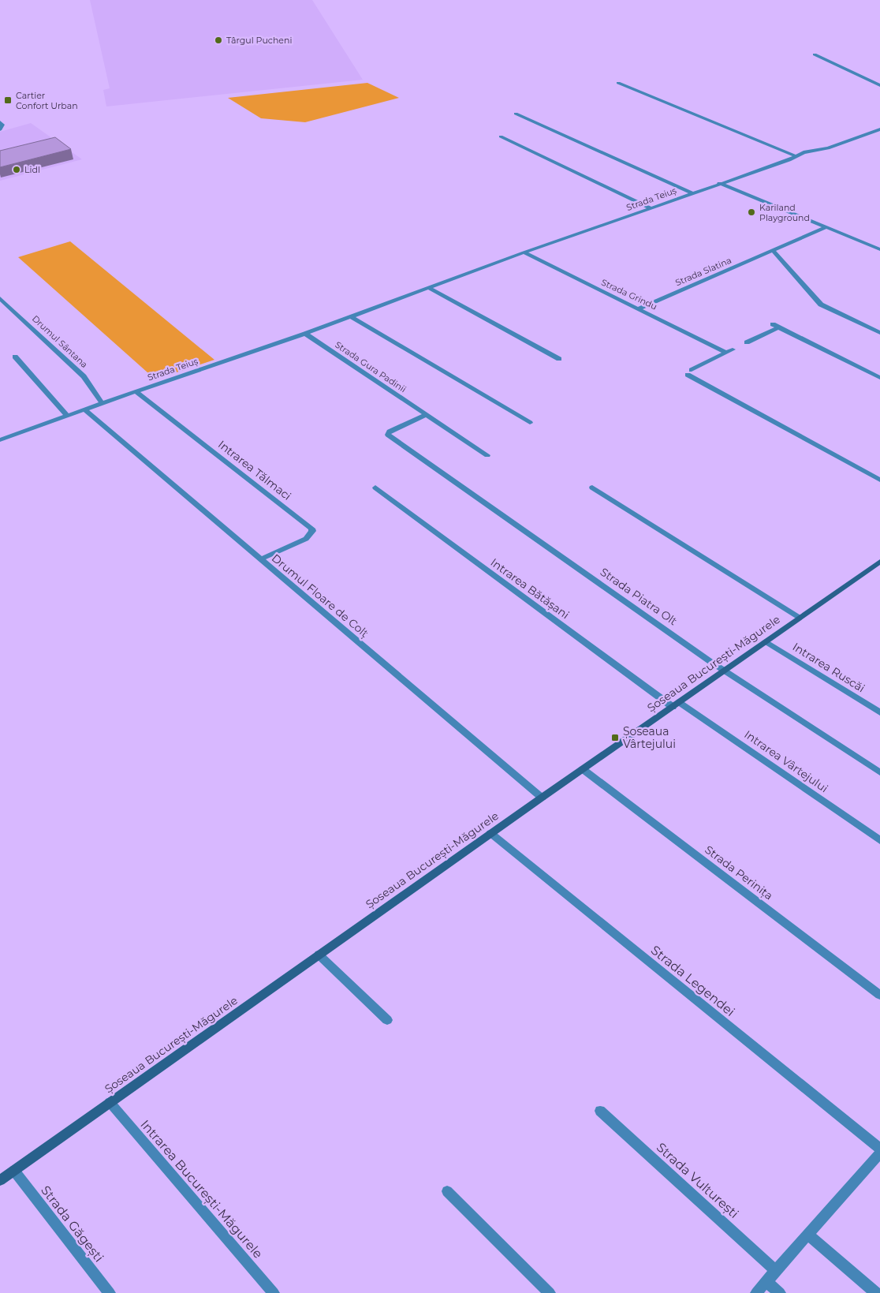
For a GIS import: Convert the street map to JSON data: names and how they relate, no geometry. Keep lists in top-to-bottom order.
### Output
{
  "streets": {
    "main road": ["Șoseaua București-Măgurele"],
    "street": [
      "Strada Teiuș",
      "Strada Slatina",
      "Strada Grindu",
      "Drumul Sântana",
      "Strada Gura Padinii",
      "Intrarea Tălmaci",
      "Intrarea Bătășani",
      "Drumul Floare de Colț",
      "Strada Piatra Olt",
      "Intrarea Ruscăi",
      "Intrarea Vârtejului",
      "Strada Perinița",
      "Strada Legendei",
      "Strada Vulturești",
      "Intrarea București-Măgurele",
      "Strada Găgești"
    ]
  },
  "crossings": [
    ["Strada Teiuș", "Strada Grindu"],
    ["Strada Teiuș", "Drumul Sântana"],
    ["Strada Teiuș", "Strada Gura Padinii"],
    ["Strada Teiuș", "Intrarea Tălmaci"],
    ["Strada Teiuș", "Drumul Floare de Colț"],
    ["Strada Slatina", "Strada Grindu"],
    ["Strada Gura Padinii", "Strada Piatra Olt"],
    ["Intrarea Tălmaci", "Drumul Floare de Colț"],
    ["Intrarea Bătășani", "Șoseaua București-Măgurele"],
    ["Intrarea Bătășani", "Intrarea Vârtejului"],
    ["Drumul Floare de Colț", "Șoseaua București-Măgurele"],
    ["Strada Piatra Olt", "Șoseaua București-Măgurele"],
    ["Șoseaua București-Măgurele", "Intrarea Ruscăi"],
    ["Șoseaua București-Măgurele", "Intrarea Vârtejului"],
    ["Șoseaua București-Măgurele", "Strada Perinița"],
    ["Șoseaua București-Măgurele", "Strada Legendei"],
    ["Șoseaua București-Măgurele", "Intrarea București-Măgurele"],
    ["Șoseaua București-Măgurele", "Strada Găgești"]
  ],
  "places": {
    "other": ["Târgul Pucheni", "Lidl", "Kariland Playground"],
    "transit": ["Cartier Confort Urban", "Șoseaua Vârtejului"]
  }
}
